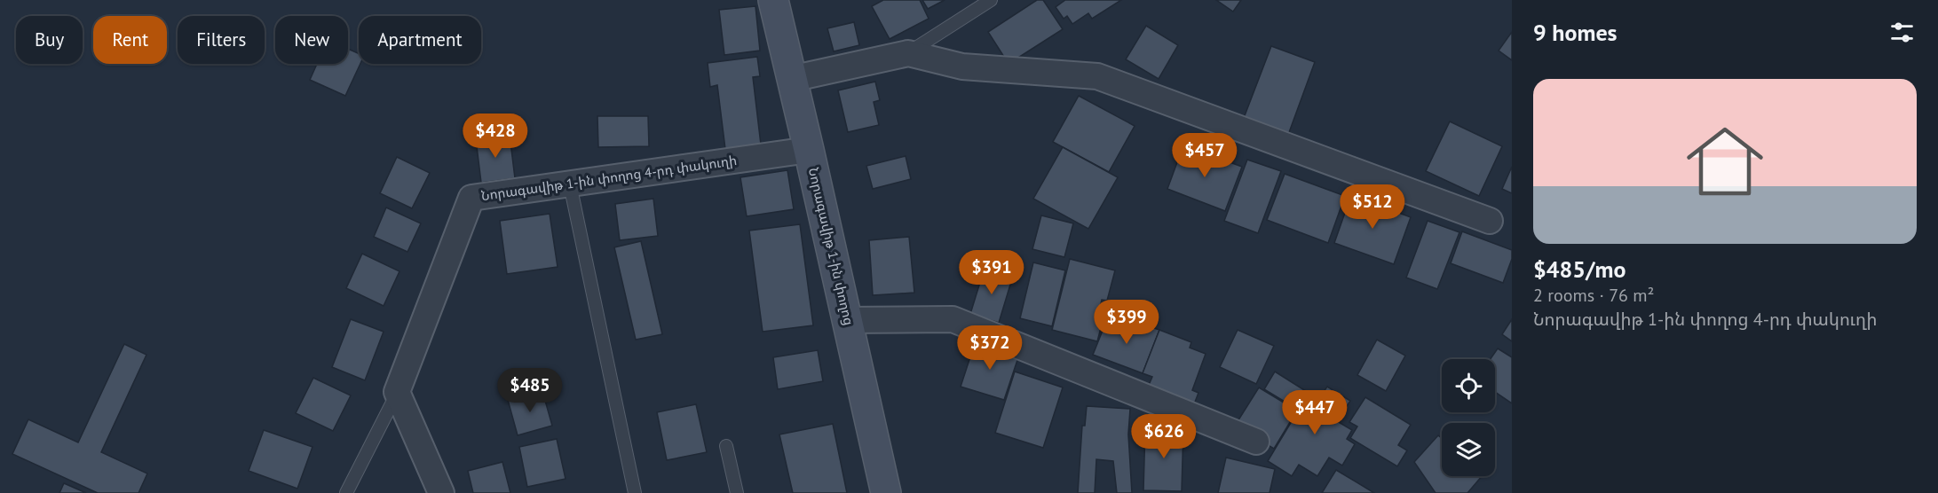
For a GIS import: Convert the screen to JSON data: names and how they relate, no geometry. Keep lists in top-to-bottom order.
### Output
{
  "streets": {
    "main road": ["Նորագավիթ 1-ին փողոց"],
    "street": ["Նորագավիթ 1-ին փողոց 4-րդ փակուղի"]
  },
  "crossings": [
    ["Նորագավիթ 1-ին փողոց 4-րդ փակուղի", "Նորագավիթ 1-ին փողոց"]
  ],
  "page": {
    "heading": "9 homes",
    "chip": [
      "Buy",
      "Rent",
      "Filters",
      "New",
      "Apartment"
    ],
    "list": [
      {
        "name": "$485/mo",
        "note": "2 rooms · 76 m² · Նորագավիթ 1-ին փողոց 4-րդ փակուղի"
      }
    ],
    "price": [
      "$428",
      "$457",
      "$512",
      "$391",
      "$399",
      "$372",
      "$485",
      "$447",
      "$626"
    ]
  }
}
